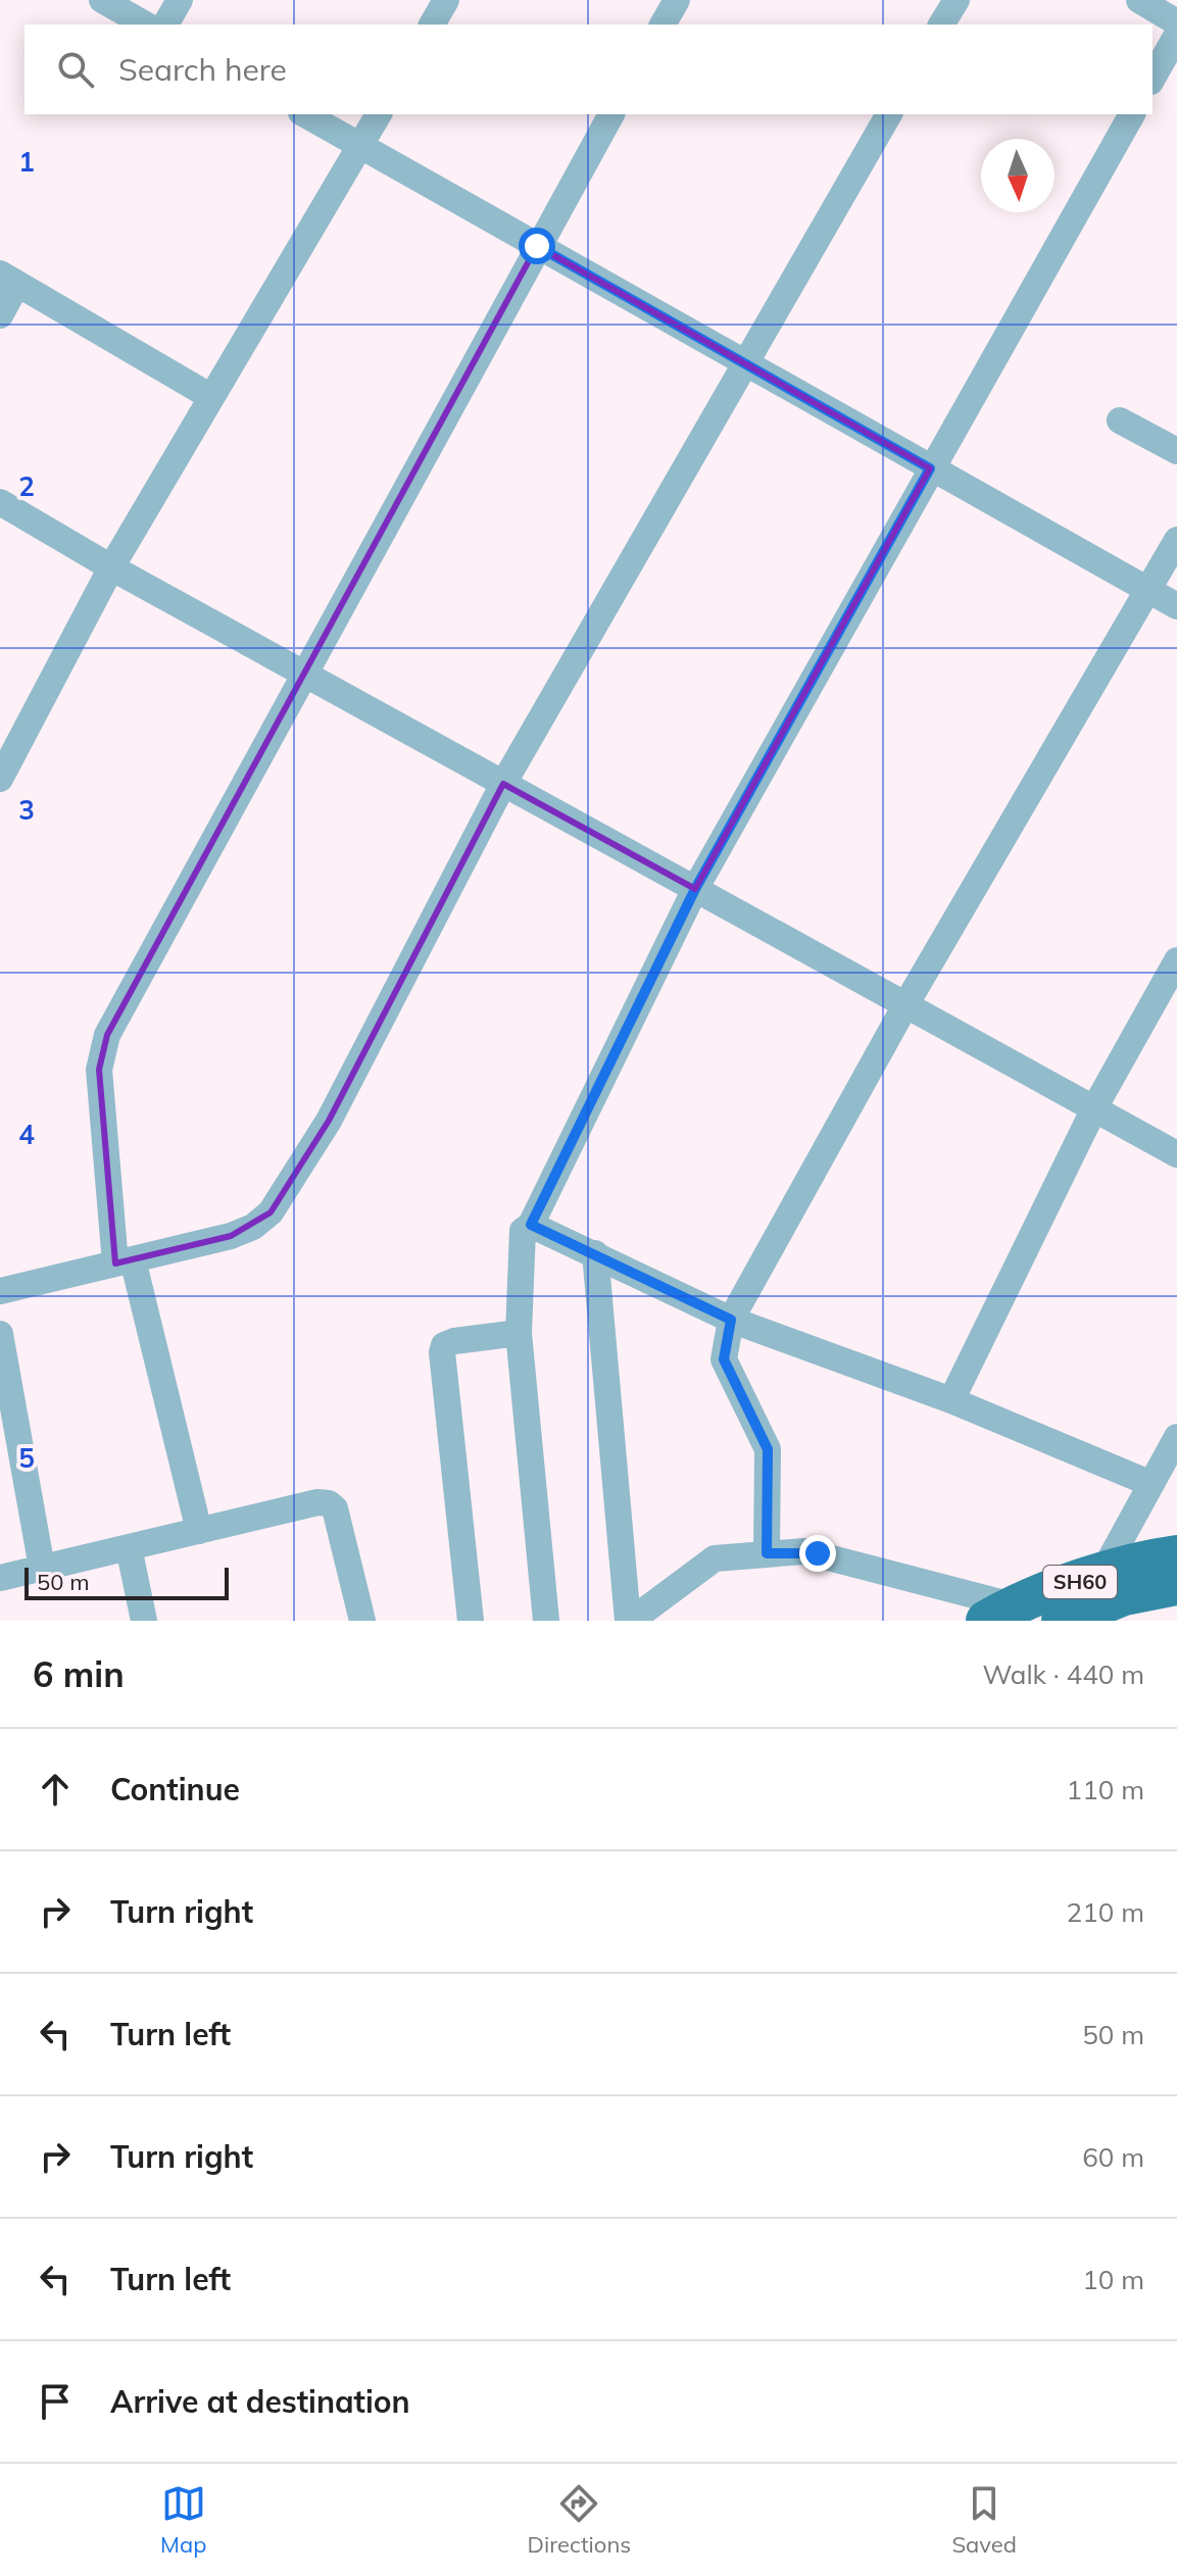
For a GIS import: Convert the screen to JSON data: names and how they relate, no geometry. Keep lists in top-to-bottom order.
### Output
{
  "streets": {
    "main road": ["SH60"]
  },
  "scale_bar": "50 m",
  "north": "bottom",
  "page": {
    "search": "Search here",
    "scale": "50 m",
    "heading": ["6 min", "Walk · 440 m"],
    "list": [
      ["Continue", "110 m"],
      ["Turn right", "210 m"],
      ["Turn left", "50 m"],
      ["Turn right", "60 m"],
      ["Turn left", "10 m"],
      "Arrive at destination"
    ],
    "nav": ["Map", "Directions", "Saved"]
  },
  "grid": {
    "rows": [
      "1",
      "2",
      "3",
      "4",
      "5"
    ]
  }
}
